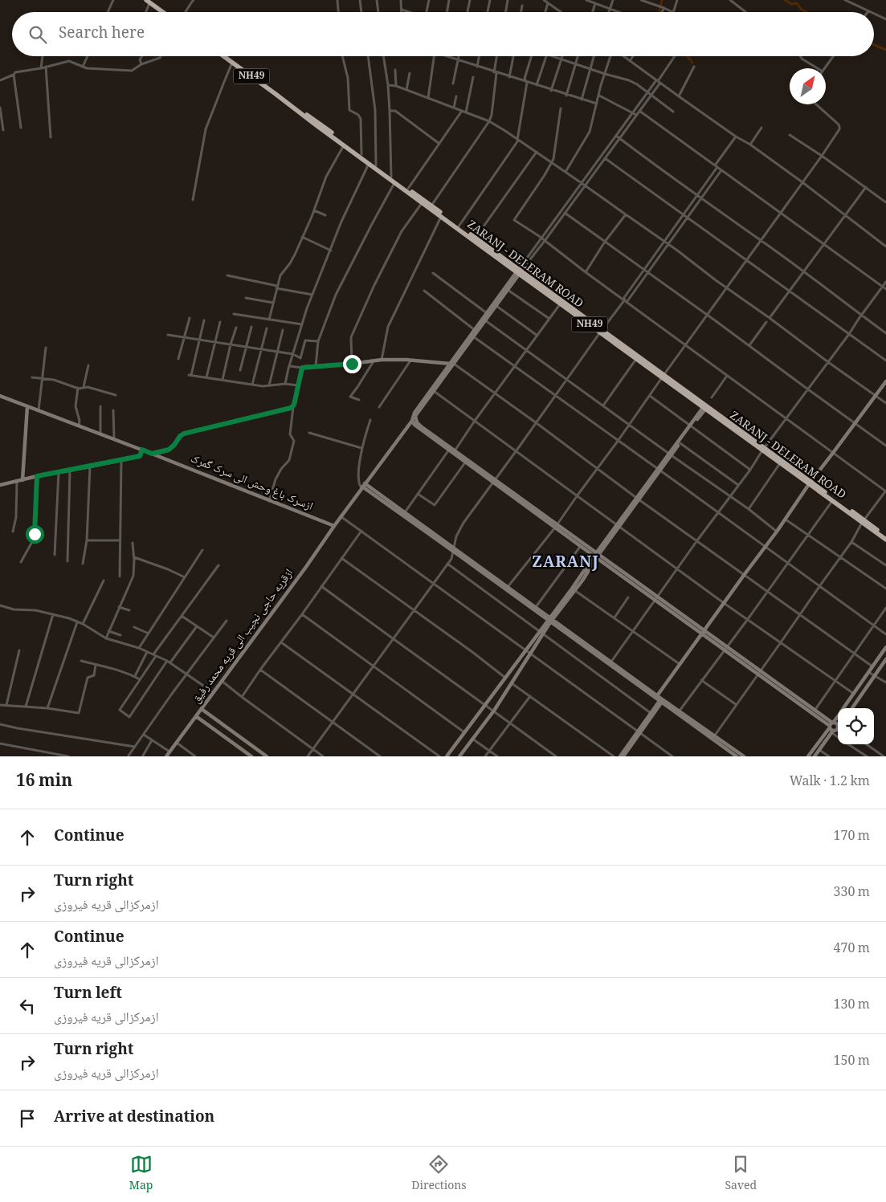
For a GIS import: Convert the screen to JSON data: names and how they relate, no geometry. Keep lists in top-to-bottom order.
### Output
{
  "streets": {
    "highway": ["NH49", "ZARANJ - DELERAM ROAD"],
    "main road": ["ازسرک باغ وحش الی سرک گمرک", "ازقریه حاجی نجیب الی قریه محمد رفیق"]
  },
  "crossings": [
    ["ازسرک باغ وحش الی سرک گمرک", "ازقریه حاجی نجیب الی قریه محمد رفیق"]
  ],
  "districts": ["ZARANJ"],
  "north": "top right",
  "page": {
    "search": "Search here",
    "heading": ["16 min", "Walk · 1.2 km"],
    "list": [
      ["Continue", "170 m"],
      ["Turn right", "ازمرکزالی قریه فیروزی", "330 m"],
      ["Continue", "ازمرکزالی قریه فیروزی", "470 m"],
      ["Turn left", "ازمرکزالی قریه فیروزی", "130 m"],
      ["Turn right", "ازمرکزالی قریه فیروزی", "150 m"],
      "Arrive at destination"
    ],
    "nav": ["Map", "Directions", "Saved"]
  }
}
